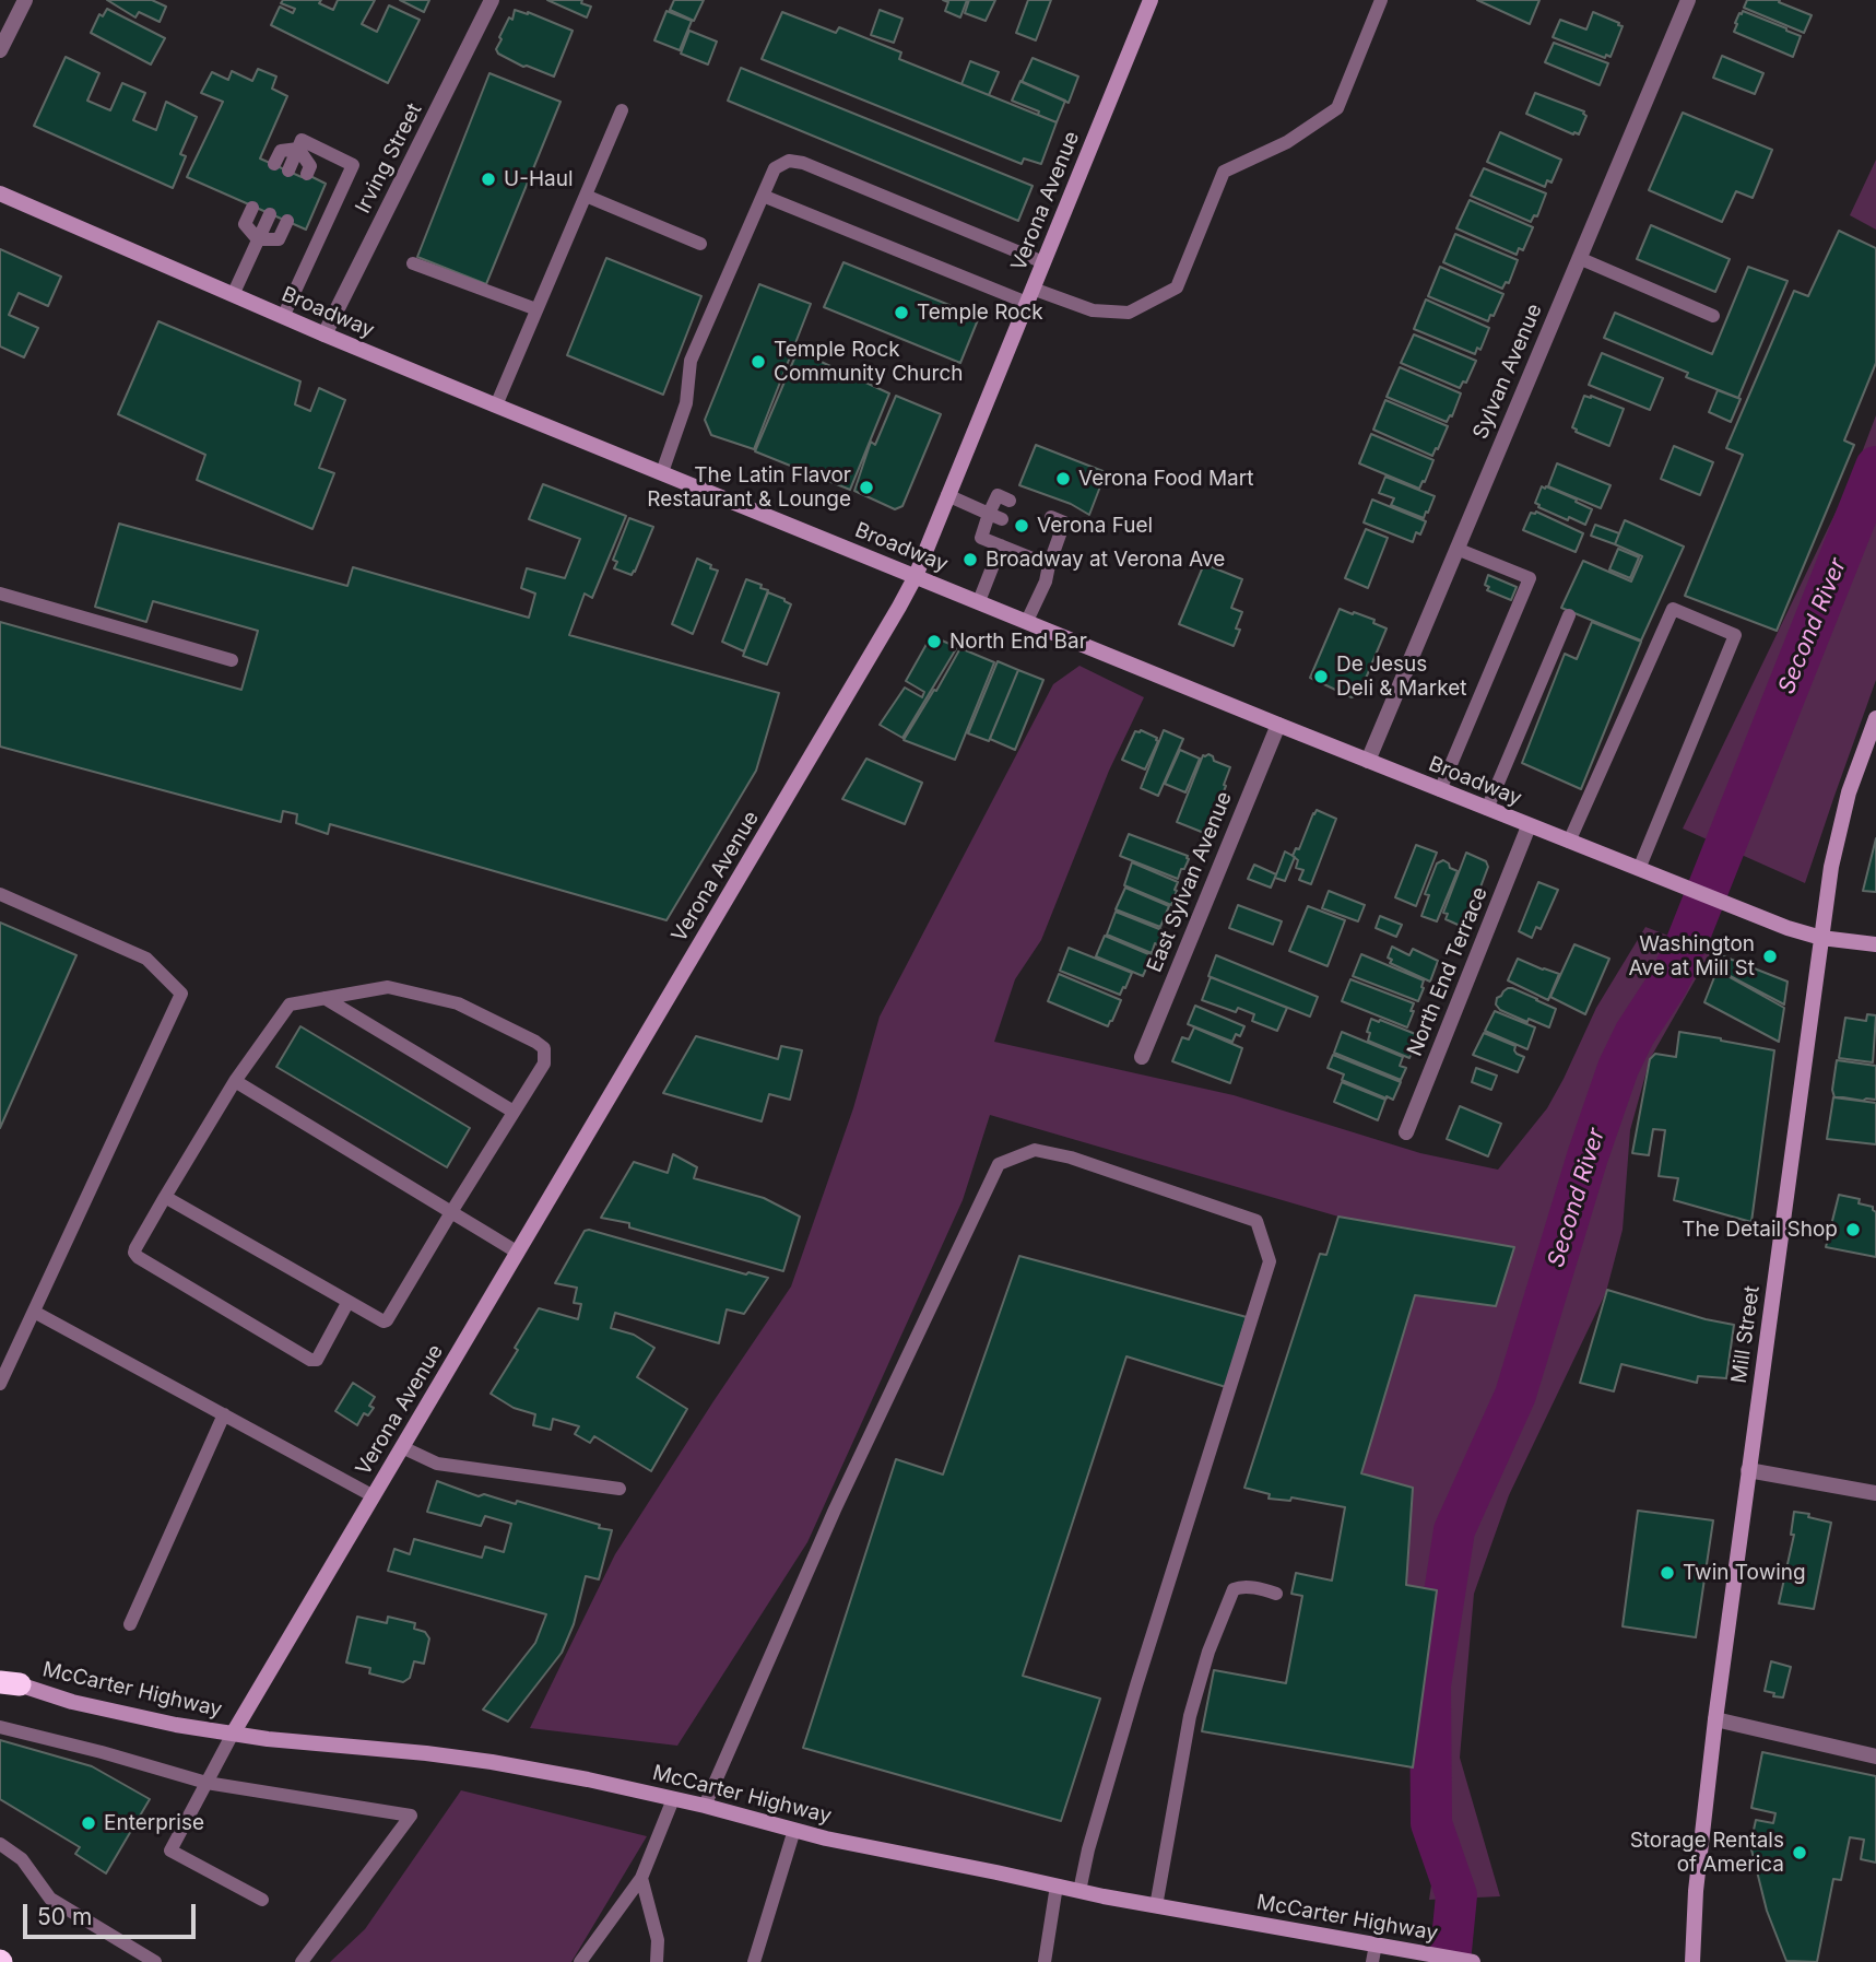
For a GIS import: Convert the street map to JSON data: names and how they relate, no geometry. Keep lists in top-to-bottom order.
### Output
{
  "streets": {
    "street": [
      "Irving Street",
      "Verona Avenue",
      "Broadway",
      "Sylvan Avenue",
      "East Sylvan Avenue",
      "North End Terrace",
      "Mill Street",
      "McCarter Highway"
    ]
  },
  "crossings": [
    ["Irving Street", "Broadway"],
    ["Verona Avenue", "Broadway"],
    ["Verona Avenue", "McCarter Highway"],
    ["Broadway", "Sylvan Avenue"],
    ["Broadway", "East Sylvan Avenue"],
    ["Broadway", "North End Terrace"],
    ["Broadway", "Mill Street"]
  ],
  "water": ["Second River"],
  "places": [
    "U-Haul",
    "Temple Rock",
    "Temple Rock Community Church",
    "Verona Food Mart",
    "The Latin Flavor Restaurant & Lounge",
    "Verona Fuel",
    "Broadway at Verona Ave",
    "North End Bar",
    "De Jesus Deli & Market",
    "Washington Ave at Mill St",
    "The Detail Shop",
    "Twin Towing",
    "Enterprise",
    "Storage Rentals of America"
  ],
  "scale_bar": "50 m"
}
